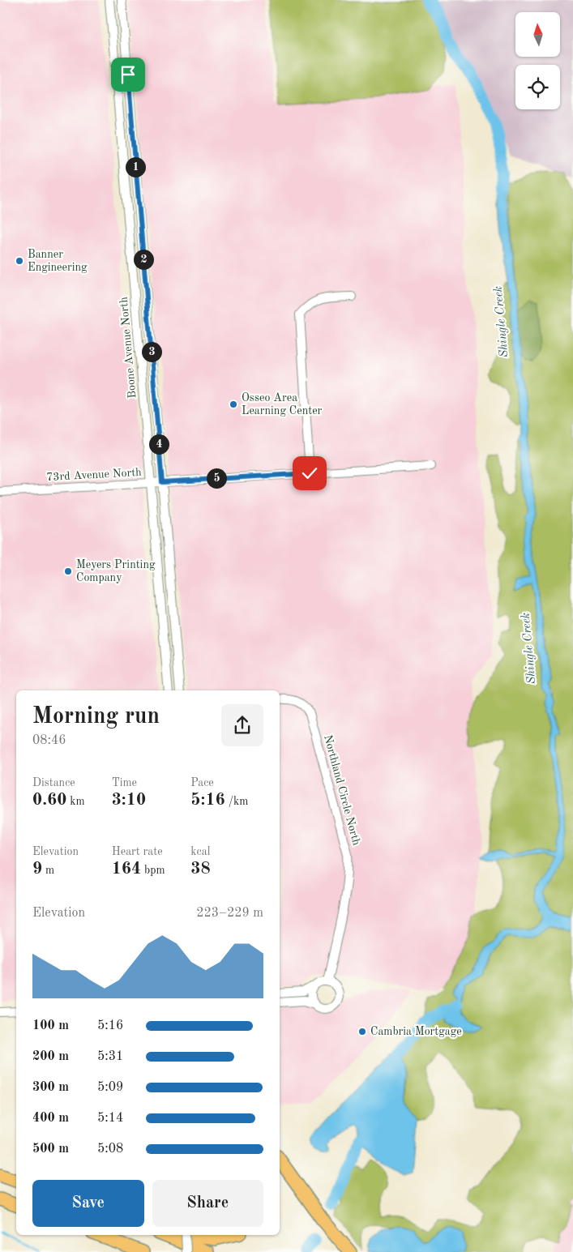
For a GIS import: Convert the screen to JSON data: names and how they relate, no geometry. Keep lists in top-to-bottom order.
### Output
{
  "streets": {
    "street": ["Boone Avenue North", "73rd Avenue North", "Northland Circle North"]
  },
  "crossings": [
    ["Boone Avenue North", "73rd Avenue North"]
  ],
  "water": ["Shingle Creek"],
  "places": [
    "Banner Engineering",
    "Osseo Area Learning Center",
    "Meyers Printing Company",
    "Cambria Mortgage"
  ],
  "north": "top",
  "page": {
    "pins": [
      "1",
      "2",
      "3",
      "4",
      "5"
    ],
    "heading": ["Morning run", "08:46"],
    "stats": [
      ["Distance", "0.60 km"],
      ["Time", "3:10"],
      ["Pace", "5:16 /km"],
      ["Elevation", "9 m"],
      ["Heart rate", "164 bpm"],
      ["kcal", "38"]
    ],
    "chart": ["Elevation", "223–229 m"],
    "list": [
      {
        "name": "100 m",
        "note": "5:16"
      },
      {
        "name": "200 m",
        "note": "5:31"
      },
      {
        "name": "300 m",
        "note": "5:09"
      },
      {
        "name": "400 m",
        "note": "5:14"
      },
      {
        "name": "500 m",
        "note": "5:08"
      }
    ],
    "buttons": ["Save", "Share"]
  }
}
